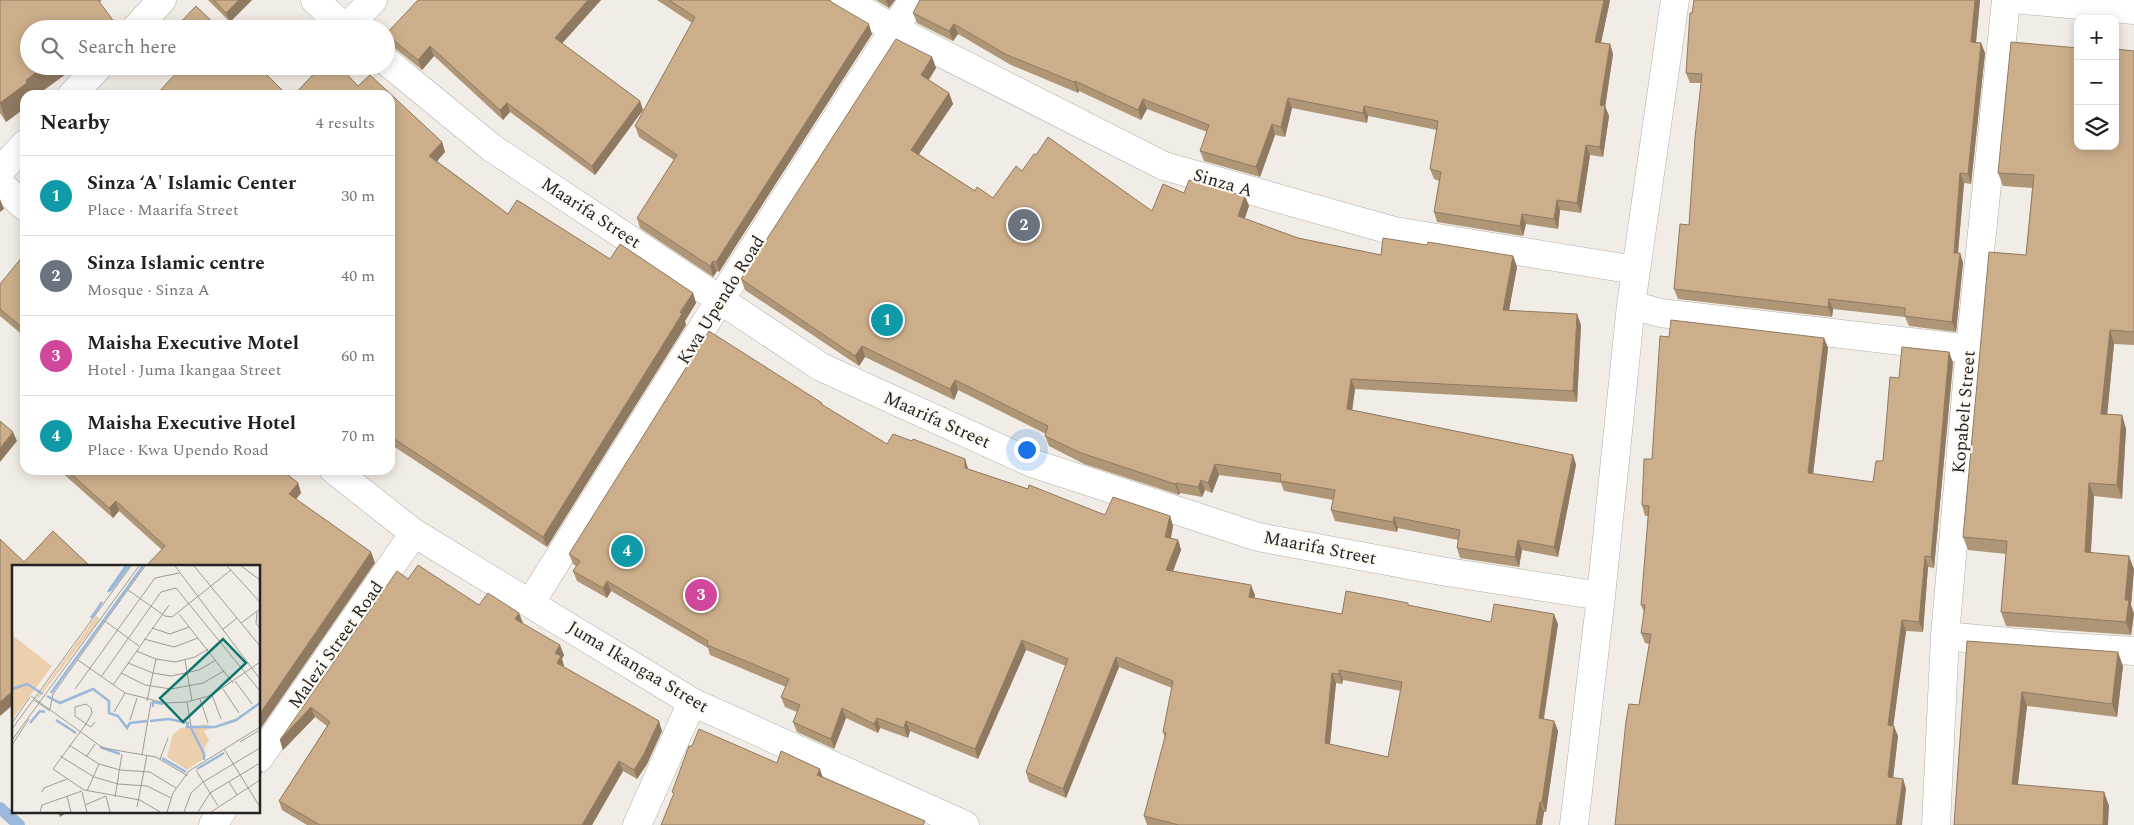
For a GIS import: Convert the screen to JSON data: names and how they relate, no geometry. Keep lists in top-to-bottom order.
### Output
{
  "streets": {
    "street": [
      "Sinza A",
      "Maarifa Street",
      "Kwa Upendo Road",
      "Kopabelt Street",
      "Malezi Street Road",
      "Juma Ikangaa Street"
    ]
  },
  "crossings": [
    ["Sinza A", "Kwa Upendo Road"],
    ["Maarifa Street", "Kwa Upendo Road"],
    ["Kwa Upendo Road", "Juma Ikangaa Street"],
    ["Malezi Street Road", "Juma Ikangaa Street"]
  ],
  "page": {
    "map_buttons": ["+", "−"],
    "search": "Search here",
    "heading": ["Nearby", "4 results"],
    "list": [
      {
        "mark": "1",
        "name": "Sinza ‘A' Islamic Center",
        "note": "Place · Maarifa Street",
        "value": "30 m"
      },
      {
        "mark": "2",
        "name": "Sinza Islamic centre",
        "note": "Mosque · Sinza A",
        "value": "40 m"
      },
      {
        "mark": "3",
        "name": "Maisha Executive Motel",
        "note": "Hotel · Juma Ikangaa Street",
        "value": "60 m"
      },
      {
        "mark": "4",
        "name": "Maisha Executive Hotel",
        "note": "Place · Kwa Upendo Road",
        "value": "70 m"
      }
    ],
    "pins": [
      "2",
      "1",
      "4",
      "3"
    ]
  }
}
